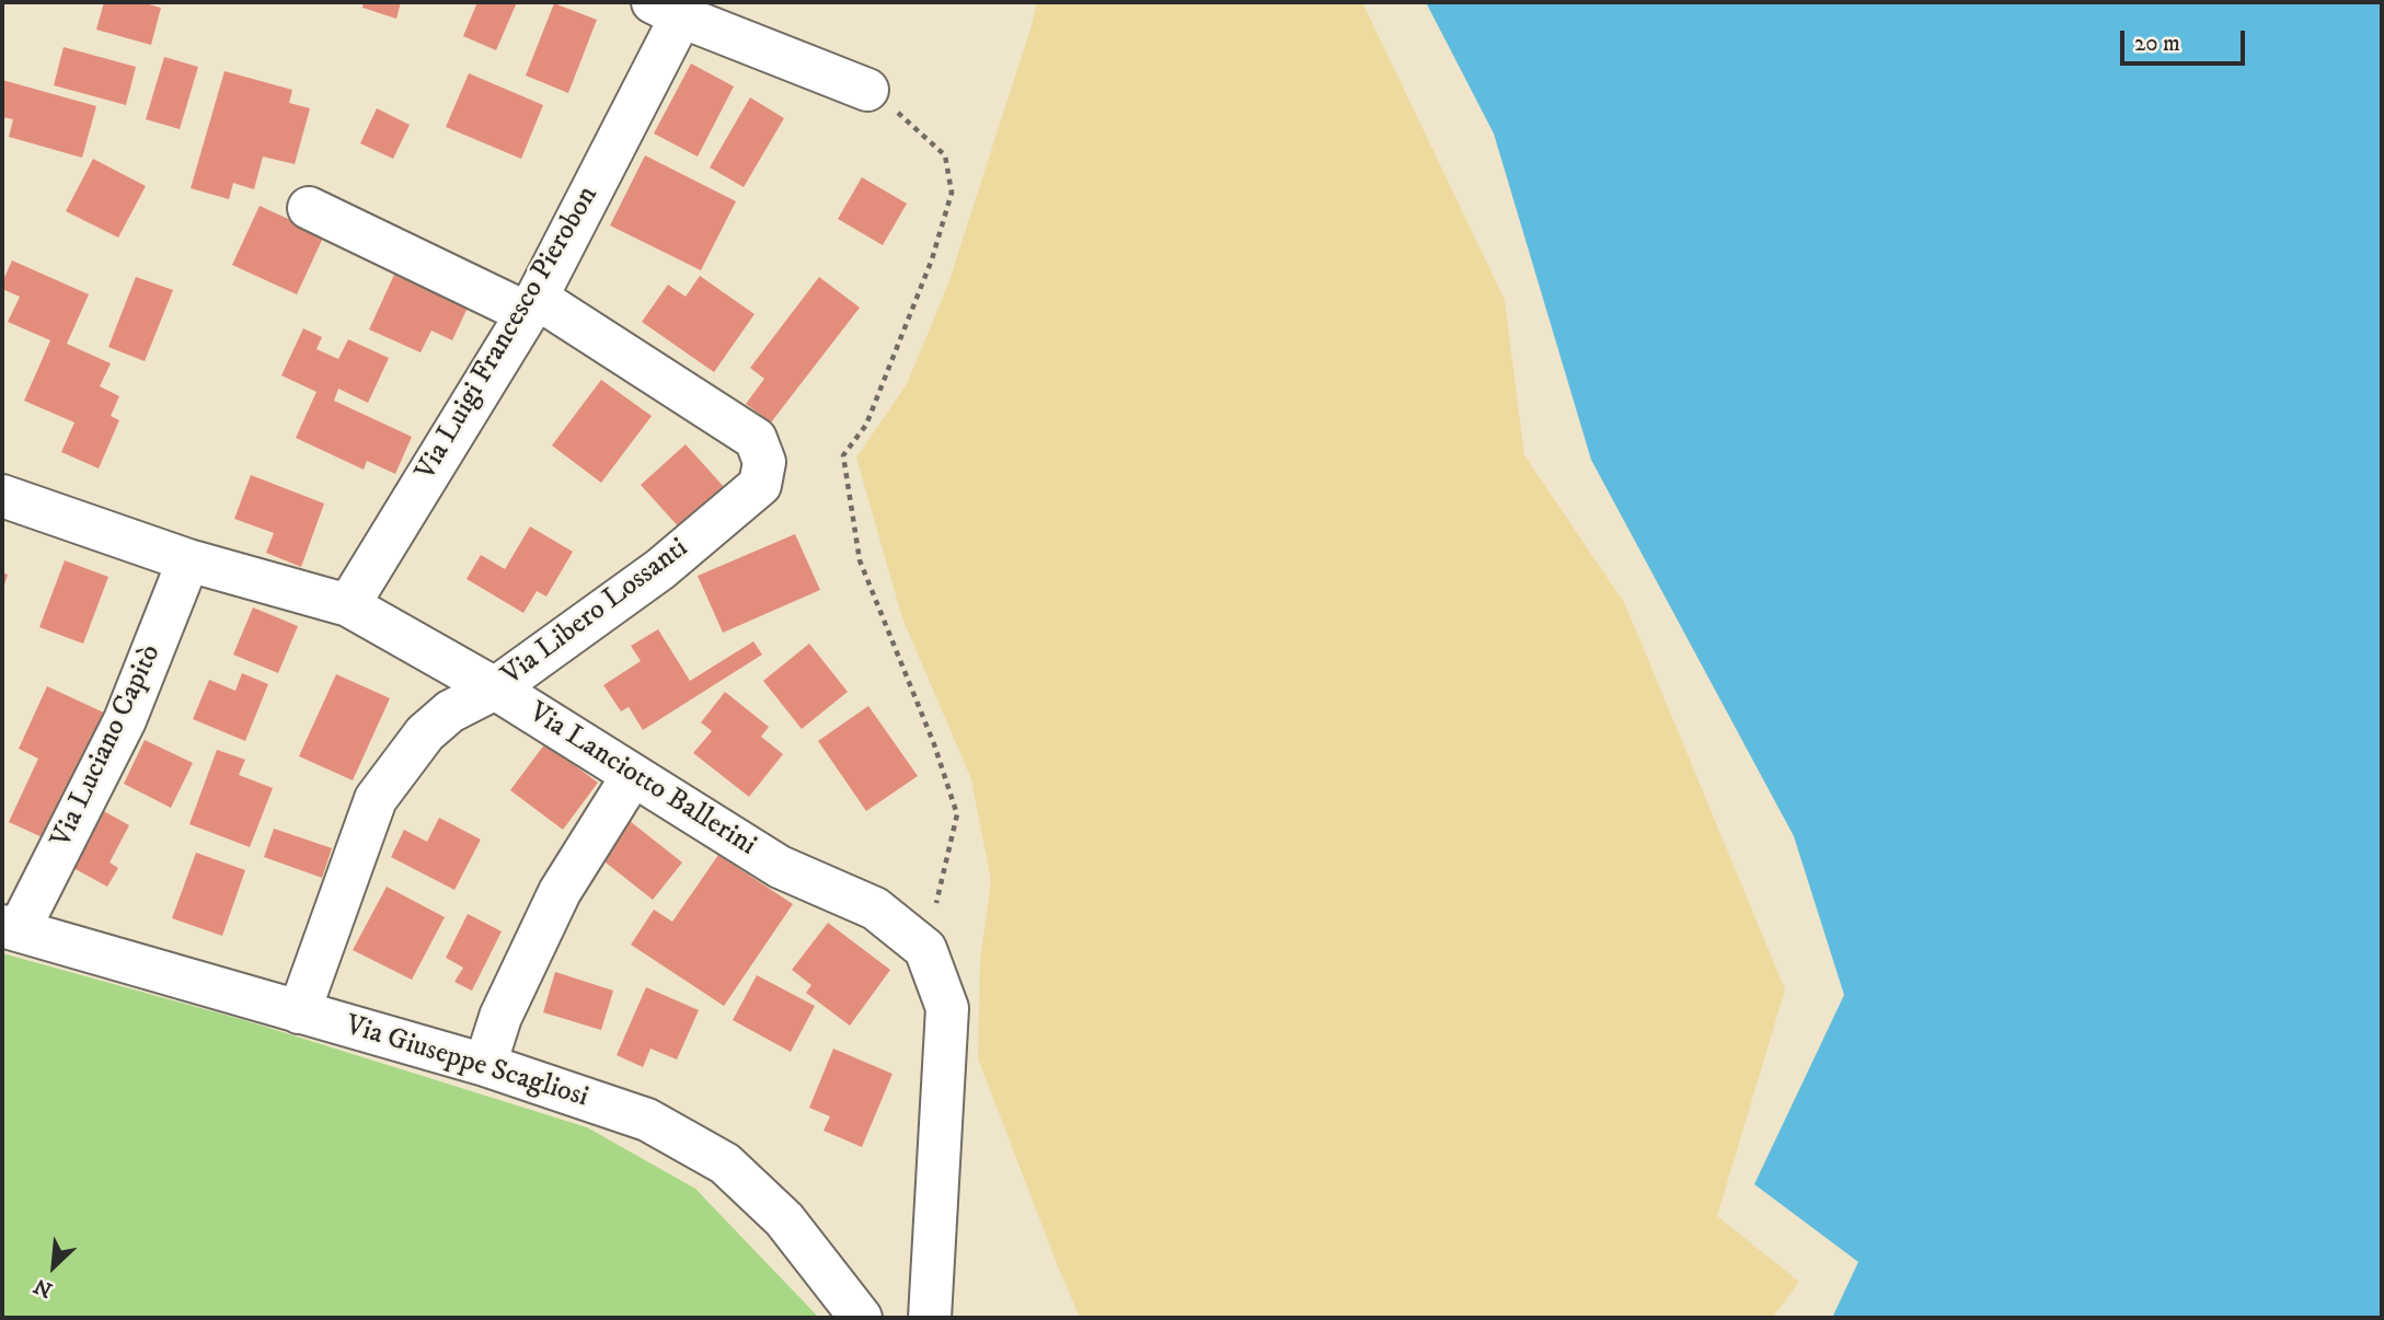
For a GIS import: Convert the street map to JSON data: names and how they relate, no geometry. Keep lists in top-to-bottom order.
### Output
{
  "streets": {
    "street": [
      "Via Luigi Francesco Pierobon",
      "Via Libero Lossanti",
      "Via Luciano Capitò",
      "Via Lanciotto Ballerini",
      "Via Giuseppe Scagliosi"
    ]
  },
  "crossings": [
    ["Via Luigi Francesco Pierobon", "Via Libero Lossanti"],
    ["Via Luigi Francesco Pierobon", "Via Lanciotto Ballerini"],
    ["Via Libero Lossanti", "Via Lanciotto Ballerini"],
    ["Via Libero Lossanti", "Via Giuseppe Scagliosi"],
    ["Via Luciano Capitò", "Via Lanciotto Ballerini"],
    ["Via Luciano Capitò", "Via Giuseppe Scagliosi"]
  ],
  "scale_bar": "20 m",
  "north": "bottom left"
}
